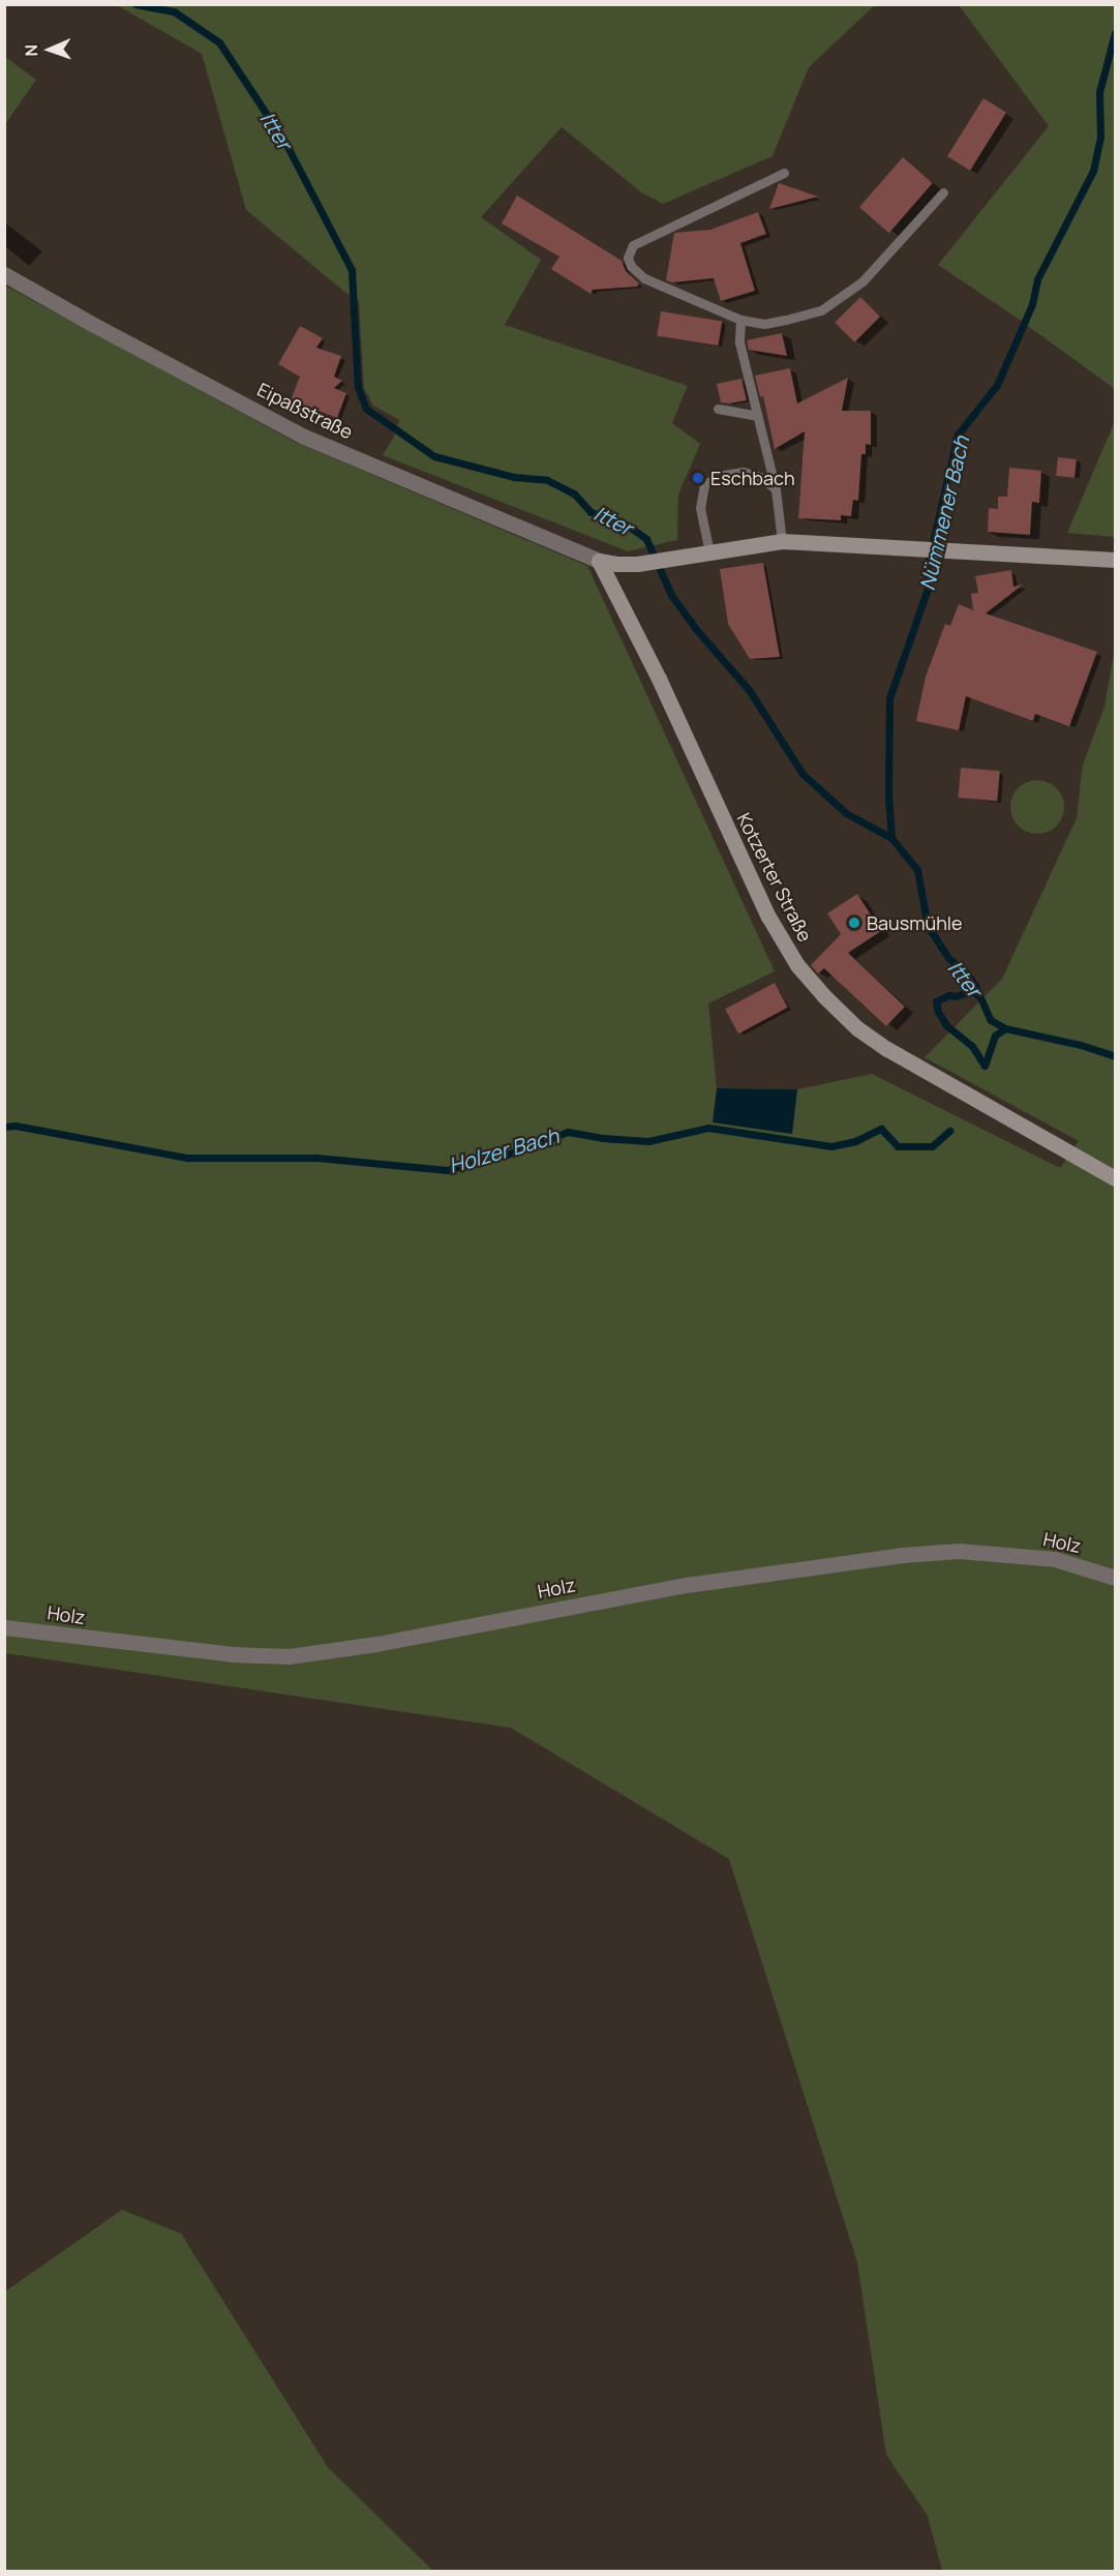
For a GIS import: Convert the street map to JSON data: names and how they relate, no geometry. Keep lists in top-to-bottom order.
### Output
{
  "streets": {
    "street": ["Eipaßstraße", "Kotzerter Straße", "Holz"]
  },
  "crossings": [
    ["Eipaßstraße", "Kotzerter Straße"]
  ],
  "water": ["Itter", "Nümmener Bach", "Holzer Bach"],
  "places": ["Eschbach", "Bausmühle"],
  "north": "left"
}
